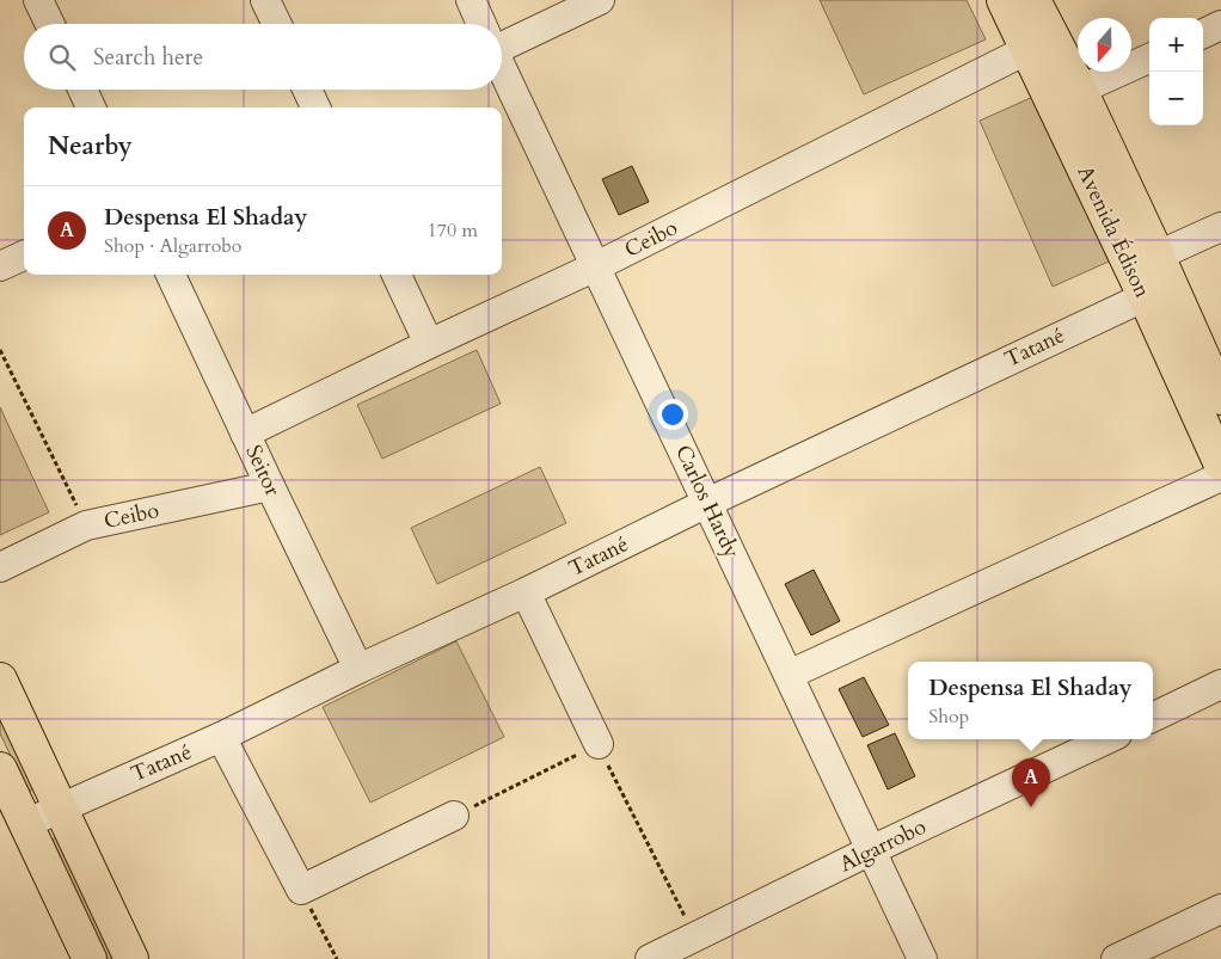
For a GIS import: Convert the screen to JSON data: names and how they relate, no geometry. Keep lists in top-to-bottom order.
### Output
{
  "streets": {
    "main road": ["Avenida Édison"],
    "street": [
      "Ceibo",
      "Tatané",
      "Seitor",
      "Carlos Hardy",
      "Algarrobo"
    ]
  },
  "crossings": [
    ["Avenida Édison", "Ceibo"],
    ["Avenida Édison", "Tatané"],
    ["Ceibo", "Seitor"],
    ["Ceibo", "Carlos Hardy"],
    ["Tatané", "Seitor"],
    ["Tatané", "Carlos Hardy"],
    ["Carlos Hardy", "Algarrobo"]
  ],
  "north": "bottom",
  "page": {
    "map_buttons": ["+", "−"],
    "search": "Search here",
    "heading": "Nearby",
    "list": [
      {
        "mark": "A",
        "name": "Despensa El Shaday",
        "note": "Shop · Algarrobo",
        "value": "170 m"
      }
    ],
    "popup": ["Despensa El Shaday", "Shop"],
    "pins": "A"
  }
}
